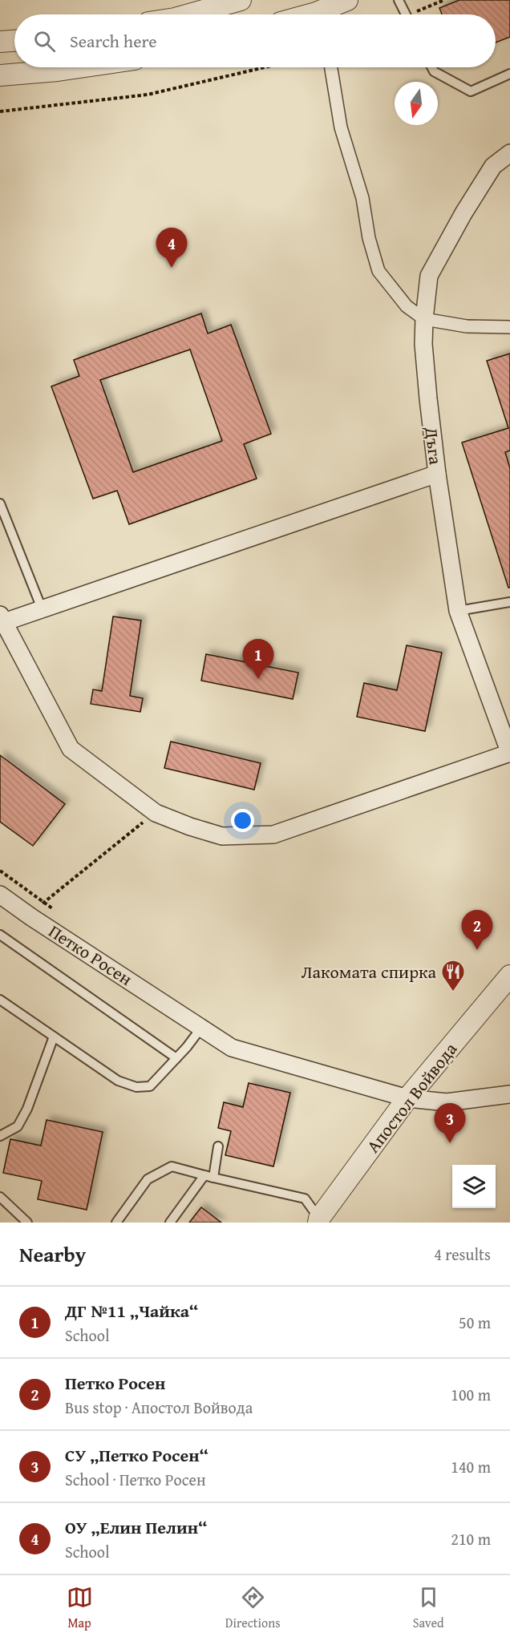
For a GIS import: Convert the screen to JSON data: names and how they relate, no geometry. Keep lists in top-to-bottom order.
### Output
{
  "streets": {
    "street": ["Дъга", "Петко Росен", "Апостол Войвода"]
  },
  "crossings": [
    ["Петко Росен", "Апостол Войвода"]
  ],
  "places": {
    "restaurant": ["Лакомата спирка"]
  },
  "north": "bottom",
  "page": {
    "search": "Search here",
    "pins": [
      "4",
      "1",
      "2",
      "3"
    ],
    "heading": ["Nearby", "4 results"],
    "list": [
      {
        "mark": "1",
        "name": "ДГ №11 „Чайка“",
        "note": "School",
        "value": "50 m"
      },
      {
        "mark": "2",
        "name": "Петко Росен",
        "note": "Bus stop · Апостол Войвода",
        "value": "100 m"
      },
      {
        "mark": "3",
        "name": "СУ „Петко Росен“",
        "note": "School · Петко Росен",
        "value": "140 m"
      },
      {
        "mark": "4",
        "name": "ОУ „Елин Пелин“",
        "note": "School",
        "value": "210 m"
      }
    ],
    "nav": ["Map", "Directions", "Saved"]
  }
}
